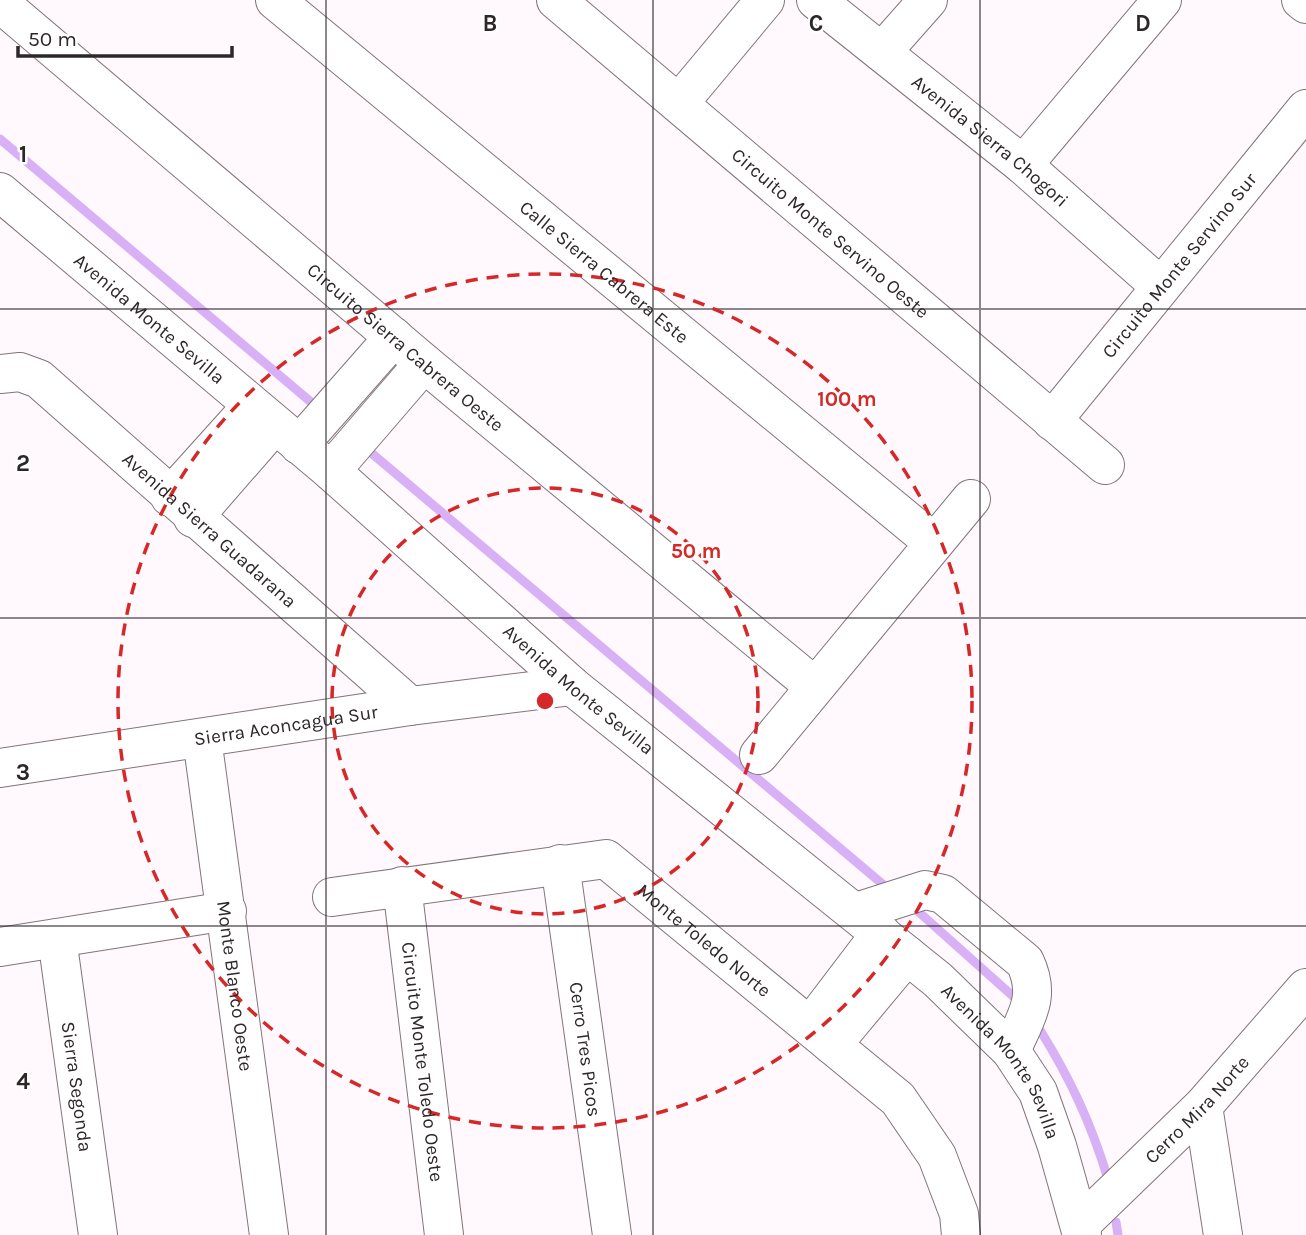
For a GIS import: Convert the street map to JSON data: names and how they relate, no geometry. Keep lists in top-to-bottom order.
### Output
{
  "streets": {
    "street": [
      "Avenida Sierra Chogori",
      "Circuito Monte Servino Oeste",
      "Circuito Monte Servino Sur",
      "Calle Sierra Cabrera Este",
      "Avenida Monte Sevilla",
      "Circuito Sierra Cabrera Oeste",
      "Avenida Sierra Guadarana",
      "Sierra Aconcagua Sur",
      "Monte Toledo Norte",
      "Monte Blanco Oeste",
      "Cerro Tres Picos",
      "Circuito Monte Toledo Oeste",
      "Sierra Segonda",
      "Cerro Mira Norte"
    ]
  },
  "crossings": [
    ["Avenida Sierra Chogori", "Circuito Monte Servino Sur"],
    ["Circuito Monte Servino Oeste", "Circuito Monte Servino Sur"],
    ["Avenida Monte Sevilla", "Sierra Aconcagua Sur"],
    ["Avenida Monte Sevilla", "Cerro Mira Norte"],
    ["Avenida Sierra Guadarana", "Sierra Aconcagua Sur"],
    ["Sierra Aconcagua Sur", "Monte Blanco Oeste"],
    ["Monte Toledo Norte", "Cerro Tres Picos"],
    ["Monte Toledo Norte", "Circuito Monte Toledo Oeste"]
  ],
  "scale_bar": "50 m",
  "grid": {
    "columns": ["B", "C", "D"],
    "rows": [
      "1",
      "2",
      "3",
      "4"
    ]
  },
  "rings": ["100 m", "50 m"]
}
